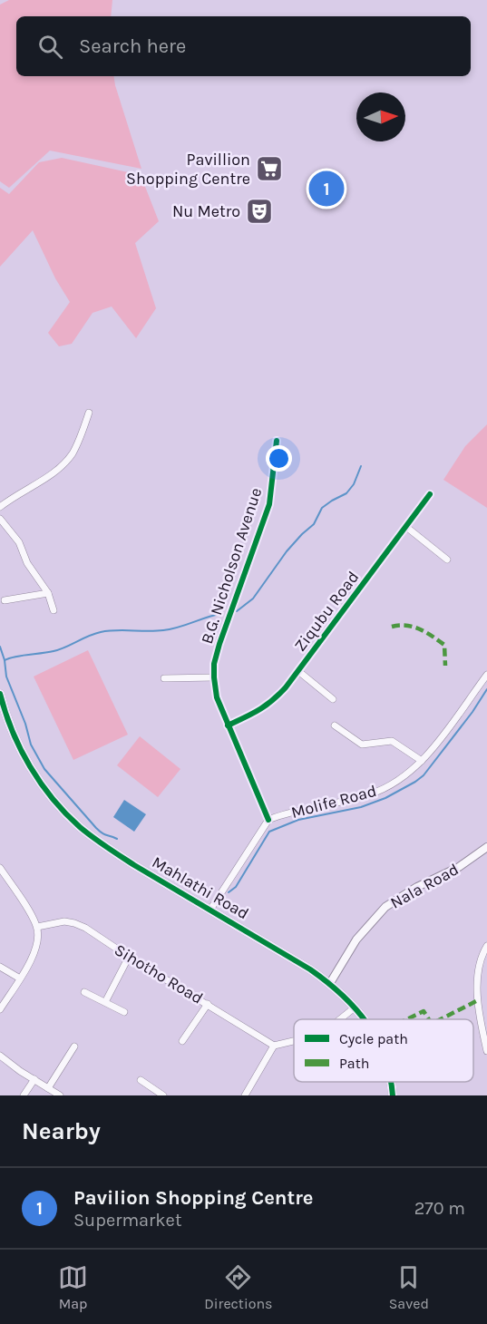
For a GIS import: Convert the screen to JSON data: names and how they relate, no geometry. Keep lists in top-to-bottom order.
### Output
{
  "streets": {
    "street": [
      "B.G. Nicholson Avenue",
      "Ziqubu Road",
      "Molife Road",
      "Nala Road",
      "Mahlathi Road",
      "Sihotho Road"
    ]
  },
  "crossings": [
    ["B.G. Nicholson Avenue", "Ziqubu Road"],
    ["B.G. Nicholson Avenue", "Molife Road"],
    ["Molife Road", "Mahlathi Road"],
    ["Nala Road", "Mahlathi Road"]
  ],
  "places": {
    "supermarket": ["Pavillion Shopping Centre"],
    "theatre": ["Nu Metro"]
  },
  "legend": ["Cycle path", "Path"],
  "north": "right",
  "page": {
    "search": "Search here",
    "pins": "1",
    "heading": "Nearby",
    "list": [
      {
        "mark": "1",
        "name": "Pavilion Shopping Centre",
        "note": "Supermarket",
        "value": "270 m"
      }
    ],
    "nav": ["Map", "Directions", "Saved"]
  }
}
